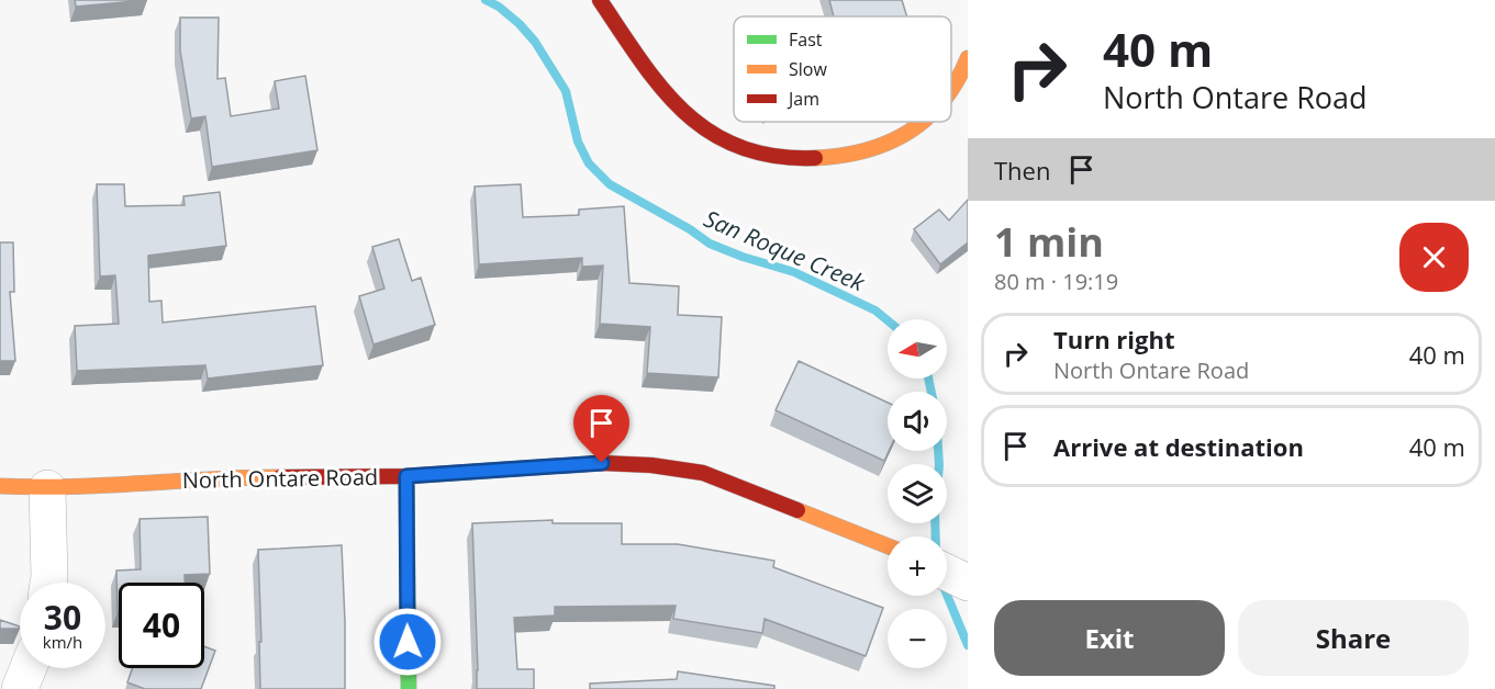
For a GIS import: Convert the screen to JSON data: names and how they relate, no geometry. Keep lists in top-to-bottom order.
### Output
{
  "streets": {
    "street": ["North Ontare Road"]
  },
  "water": ["San Roque Creek"],
  "legend": ["Fast", "Slow", "Jam"],
  "north": "left",
  "page": {
    "turn": ["40 m", "North Ontare Road"],
    "then": "Then",
    "heading": ["1 min", "80 m · 19:19"],
    "list": [
      {
        "name": "Turn right",
        "note": "North Ontare Road",
        "value": "40 m"
      },
      {
        "name": "Arrive at destination",
        "value": "40 m"
      }
    ],
    "map_buttons": ["+", "−"],
    "speed": "30 km/h",
    "limit": "40",
    "buttons": ["Exit", "Share"]
  }
}
